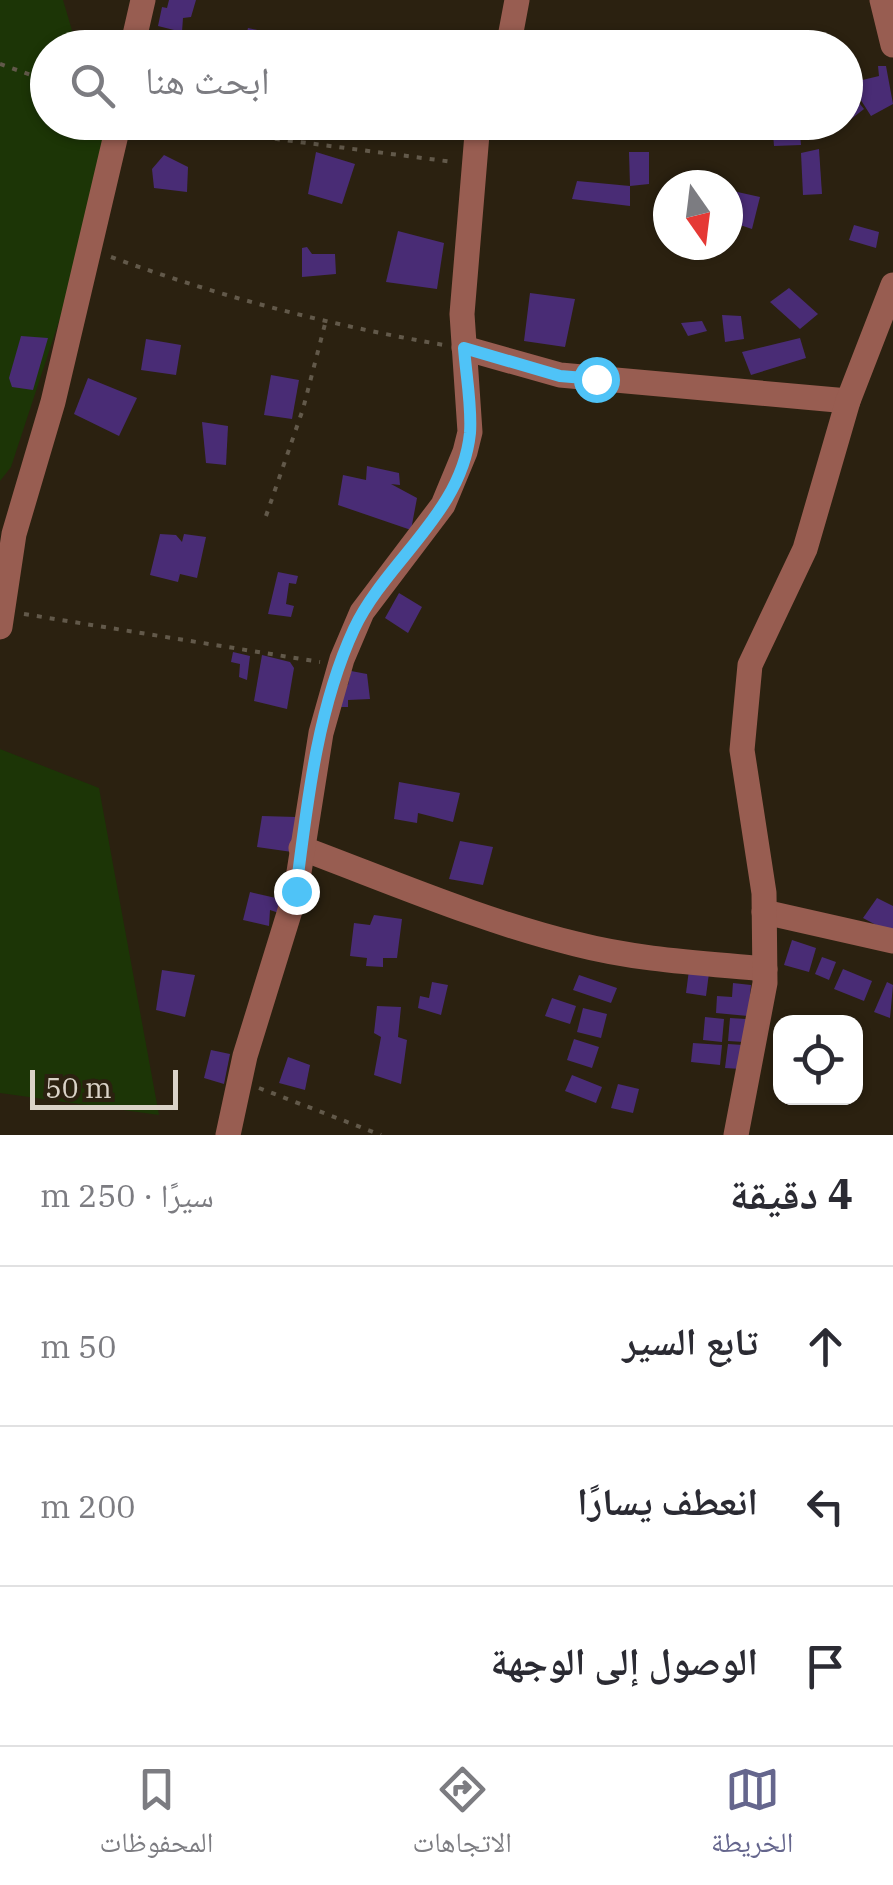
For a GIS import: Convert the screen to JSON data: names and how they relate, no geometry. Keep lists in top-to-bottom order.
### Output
{
  "scale_bar": "50 m",
  "north": "bottom",
  "page": {
    "search": "ابحث هنا",
    "scale": "50 m",
    "heading": ["4 دقيقة", "سيرًا · 250 m"],
    "list": [
      ["تابع السير", "50 m"],
      ["انعطف يسارًا", "200 m"],
      "الوصول إلى الوجهة"
    ],
    "nav": ["الخريطة", "الاتجاهات", "المحفوظات"]
  }
}
